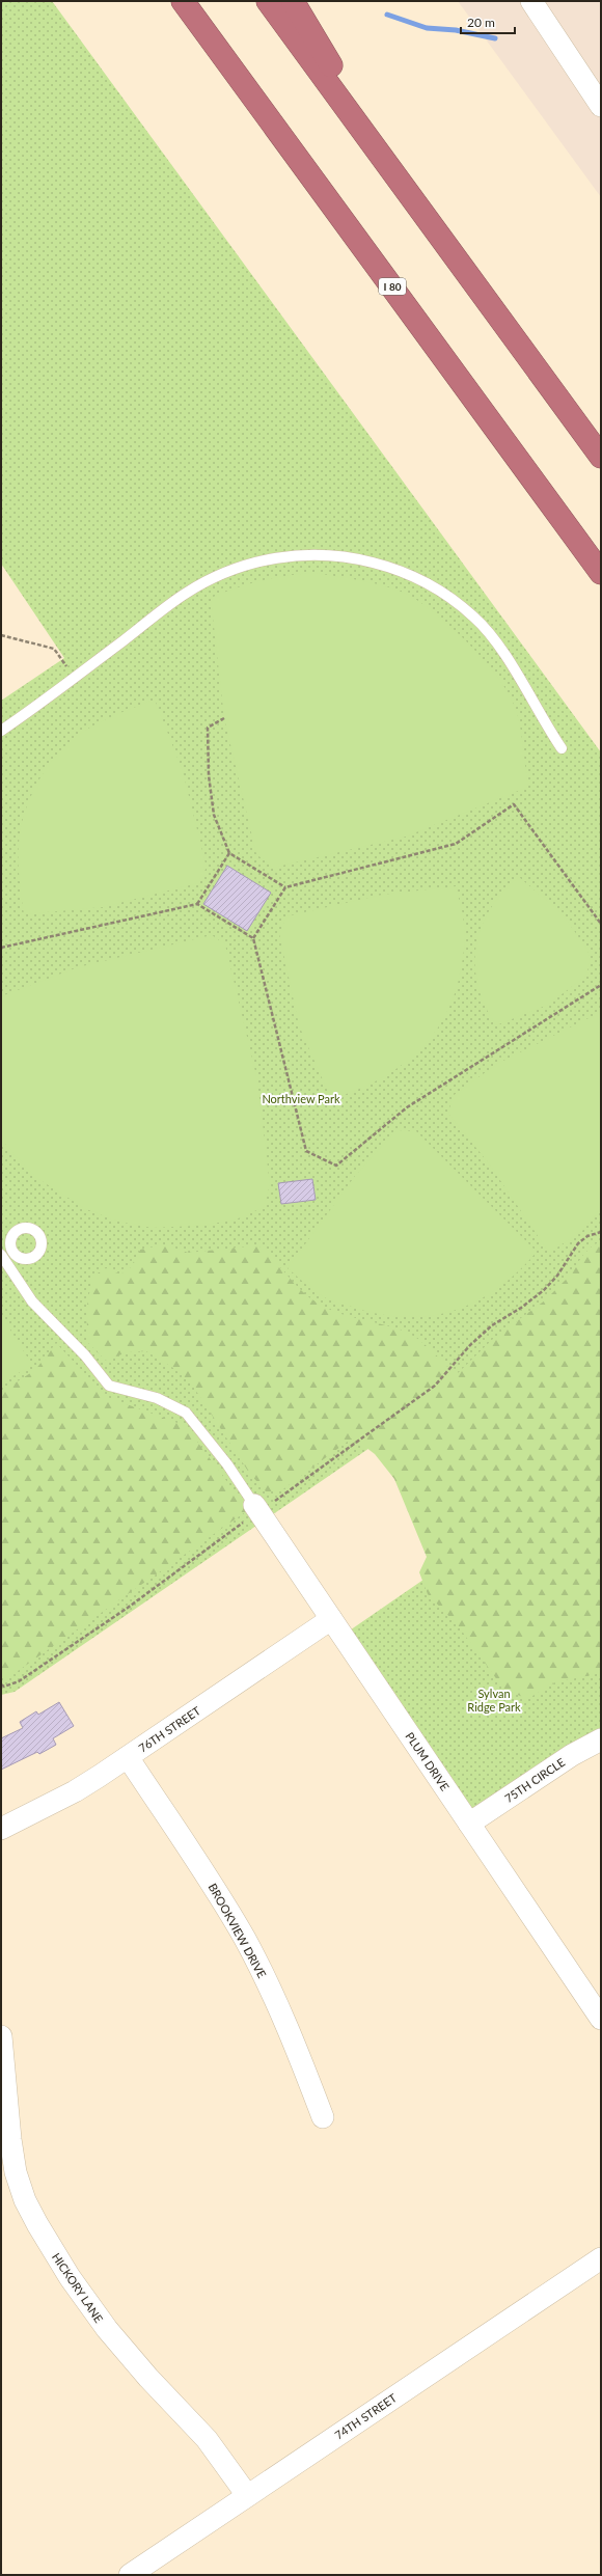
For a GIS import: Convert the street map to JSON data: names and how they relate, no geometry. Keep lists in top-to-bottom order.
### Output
{
  "streets": {
    "highway": ["I 80"],
    "street": [
      "76TH STREET",
      "PLUM DRIVE",
      "75TH CIRCLE",
      "BROOKVIEW DRIVE",
      "HICKORY LANE",
      "74TH STREET"
    ]
  },
  "crossings": [
    ["76TH STREET", "PLUM DRIVE"],
    ["76TH STREET", "BROOKVIEW DRIVE"],
    ["PLUM DRIVE", "75TH CIRCLE"],
    ["HICKORY LANE", "74TH STREET"]
  ],
  "parks": ["Northview Park", "Sylvan Ridge Park"],
  "scale_bar": "20 m"
}
